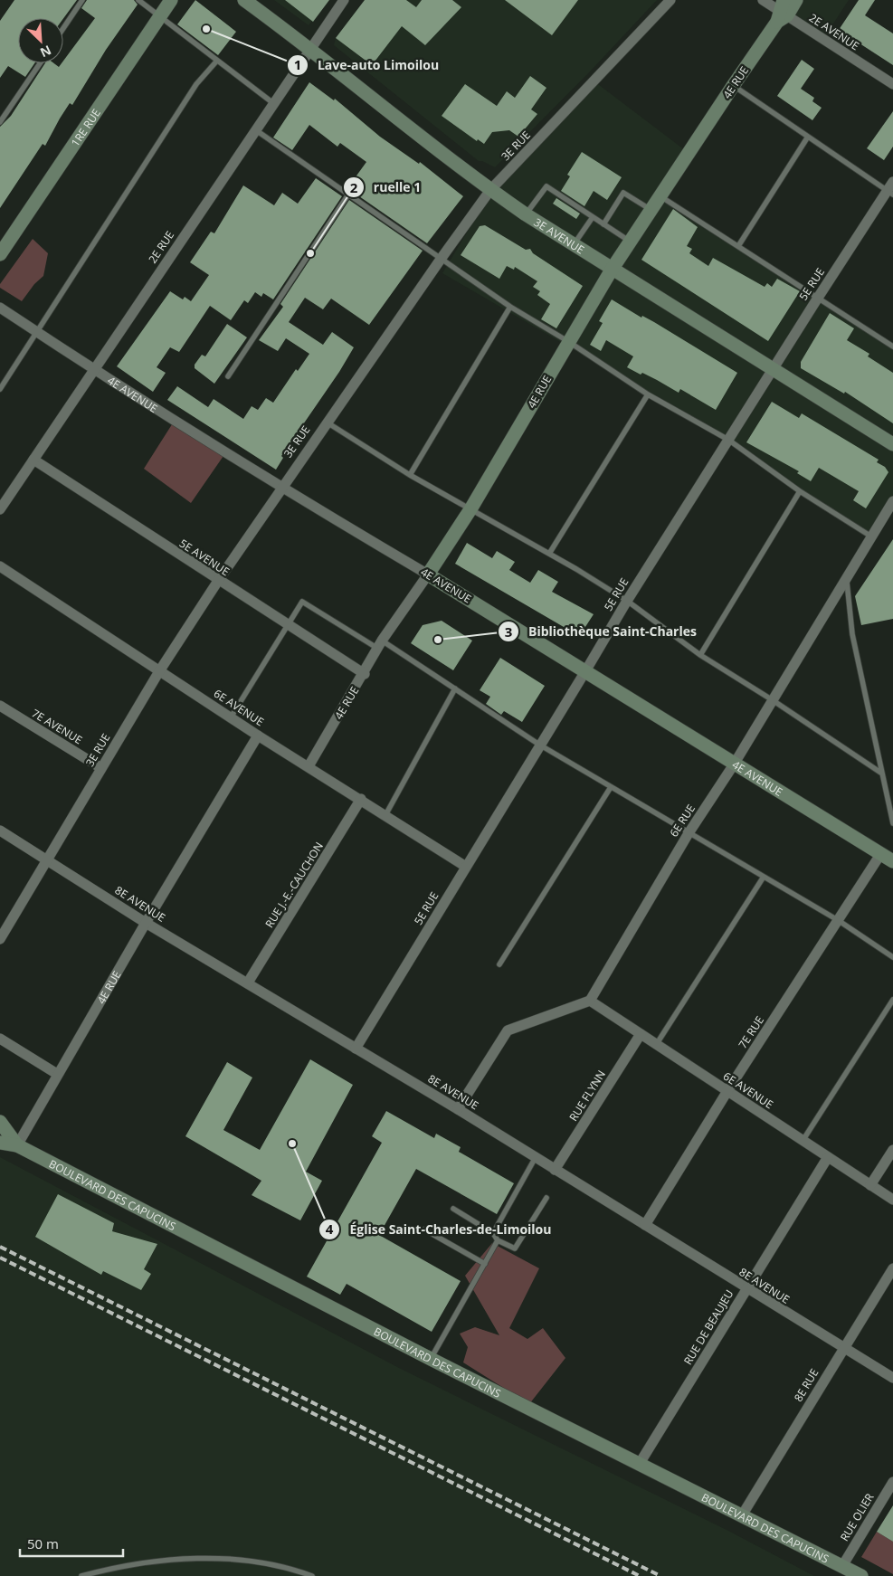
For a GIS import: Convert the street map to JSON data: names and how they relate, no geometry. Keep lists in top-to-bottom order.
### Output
{
  "streets": {
    "main road": [
      "4E RUE",
      "1RE RUE",
      "3E AVENUE",
      "4E AVENUE",
      "BOULEVARD DES CAPUCINS"
    ],
    "street": [
      "2E AVENUE",
      "3E RUE",
      "2E RUE",
      "5E RUE",
      "5E AVENUE",
      "6E AVENUE",
      "7E AVENUE",
      "6E RUE",
      "RUE J.-E.-CAUCHON",
      "8E AVENUE",
      "7E RUE",
      "RUE FLYNN",
      "RUE DE BEAUJEU",
      "8E RUE",
      "RUE OLIER"
    ]
  },
  "crossings": [
    ["2E AVENUE", "4E RUE"],
    ["4E RUE", "3E AVENUE"],
    ["4E RUE", "4E AVENUE"],
    ["4E RUE", "5E AVENUE"],
    ["4E RUE", "6E AVENUE"],
    ["4E RUE", "8E AVENUE"],
    ["4E RUE", "BOULEVARD DES CAPUCINS"],
    ["3E RUE", "3E AVENUE"],
    ["3E RUE", "4E AVENUE"],
    ["3E RUE", "5E AVENUE"],
    ["3E RUE", "6E AVENUE"],
    ["3E RUE", "7E AVENUE"],
    ["3E RUE", "8E AVENUE"],
    ["3E AVENUE", "2E RUE"],
    ["3E AVENUE", "5E RUE"],
    ["2E RUE", "4E AVENUE"],
    ["2E RUE", "5E AVENUE"],
    ["5E RUE", "4E AVENUE"],
    ["5E RUE", "6E AVENUE"],
    ["5E RUE", "8E AVENUE"],
    ["4E AVENUE", "6E RUE"],
    ["4E AVENUE", "7E RUE"],
    ["6E AVENUE", "6E RUE"],
    ["6E AVENUE", "RUE J.-E.-CAUCHON"],
    ["6E AVENUE", "7E RUE"],
    ["6E AVENUE", "RUE FLYNN"],
    ["6E AVENUE", "RUE DE BEAUJEU"],
    ["RUE J.-E.-CAUCHON", "8E AVENUE"],
    ["8E AVENUE", "7E RUE"],
    ["8E AVENUE", "RUE FLYNN"],
    ["8E AVENUE", "RUE DE BEAUJEU"],
    ["8E AVENUE", "8E RUE"],
    ["BOULEVARD DES CAPUCINS", "RUE DE BEAUJEU"],
    ["BOULEVARD DES CAPUCINS", "8E RUE"],
    ["BOULEVARD DES CAPUCINS", "RUE OLIER"]
  ],
  "places": [
    "Lave-auto Limoilou",
    "ruelle 1",
    "Bibliothèque Saint-Charles",
    "Église Saint-Charles-de-Limoilou"
  ],
  "scale_bar": "50 m",
  "north": "bottom right"
}
